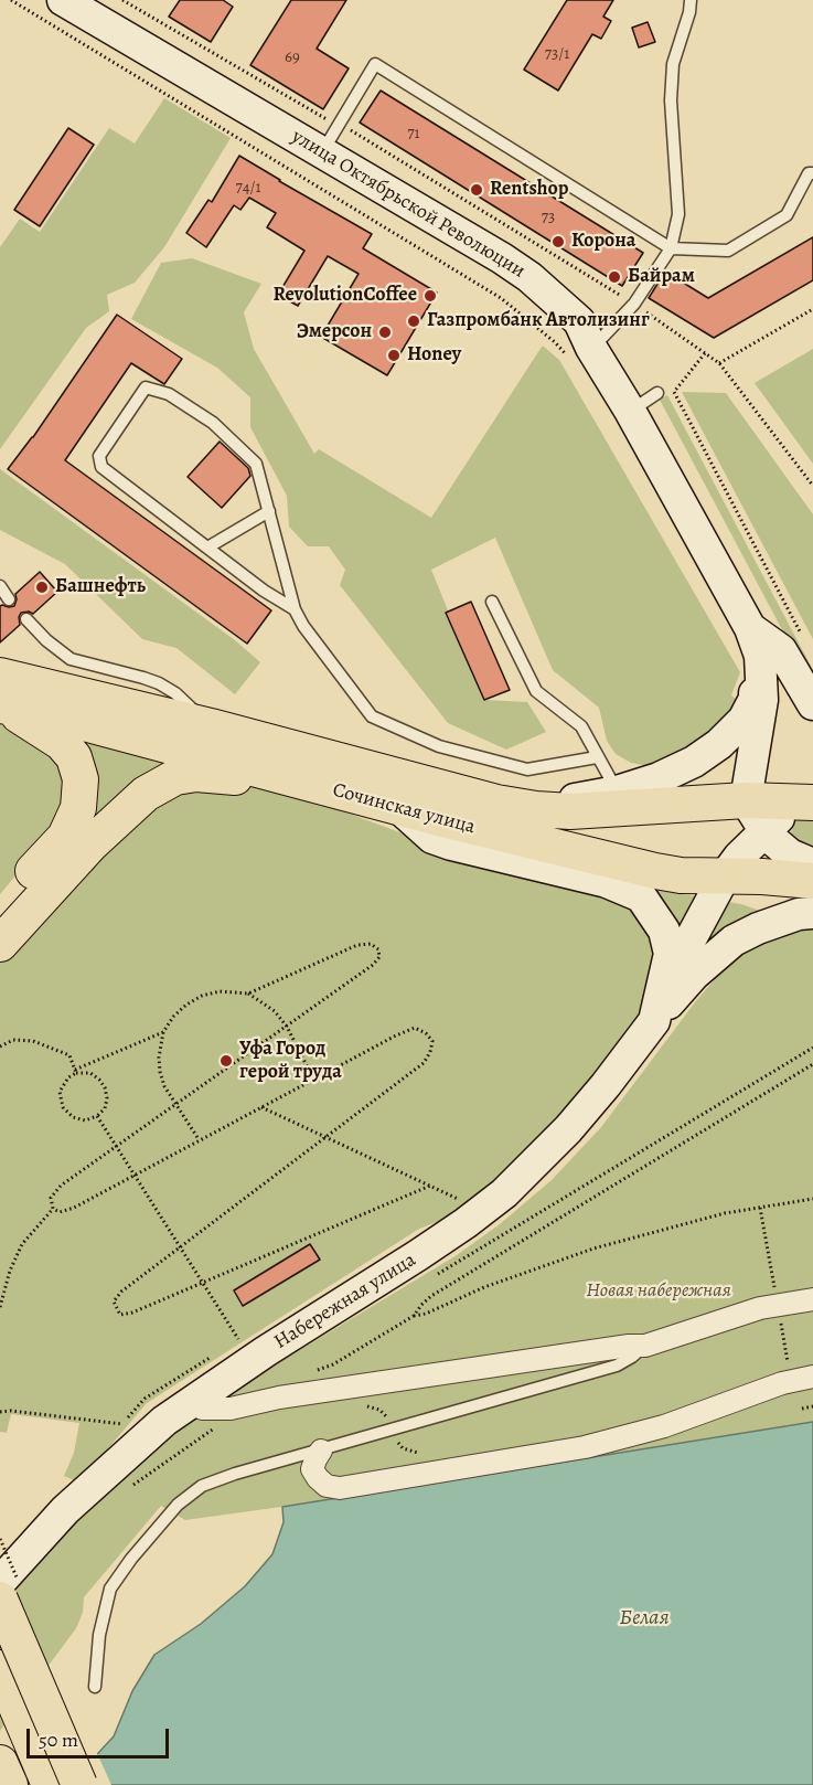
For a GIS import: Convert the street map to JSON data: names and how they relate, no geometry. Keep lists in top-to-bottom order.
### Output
{
  "streets": {
    "main road": ["Сочинская улица"],
    "street": ["улица Октябрьской Революции", "Набережная улица"]
  },
  "water": ["Белая"],
  "parks": ["Новая набережная"],
  "places": [
    "Rentshop",
    "Корона",
    "Байрам",
    "RevolutionCoffee",
    "Газпромбанк Автолизинг",
    "Эмерсон",
    "Honey",
    "Башнефть",
    "Уфа Город герой труда"
  ],
  "house_numbers": [
    "73/1",
    "69",
    "71",
    "74/1",
    "73"
  ],
  "scale_bar": "50 m"
}
